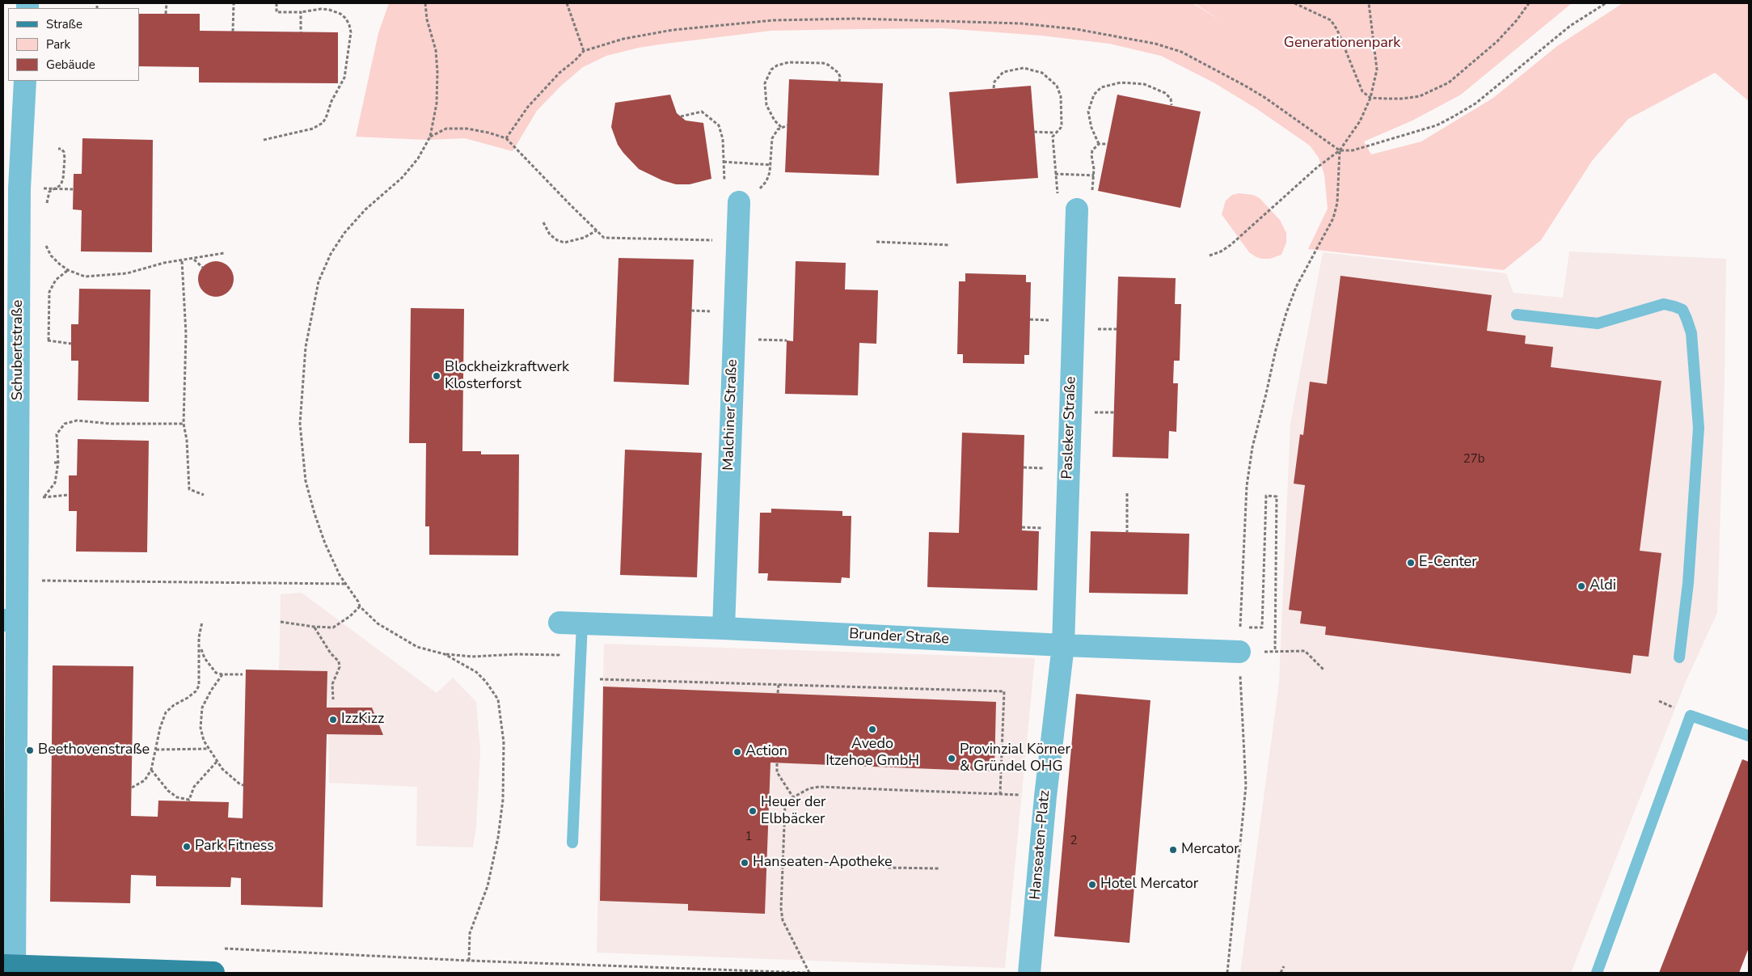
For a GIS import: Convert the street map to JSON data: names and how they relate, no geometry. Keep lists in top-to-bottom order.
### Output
{
  "streets": {
    "street": [
      "Schubertstraße",
      "Malchiner Straße",
      "Pasleker Straße",
      "Brunder Straße",
      "Hanseaten-Platz"
    ]
  },
  "crossings": [
    ["Malchiner Straße", "Brunder Straße"],
    ["Pasleker Straße", "Brunder Straße"],
    ["Pasleker Straße", "Hanseaten-Platz"],
    ["Brunder Straße", "Hanseaten-Platz"]
  ],
  "parks": ["Generationenpark"],
  "places": [
    "Blockheizkraftwerk Klosterforst",
    "E-Center",
    "Aldi",
    "IzzKizz",
    "Avedo Itzehoe GmbH",
    "Beethovenstraße",
    "Action",
    "Provinzial Körner & Gründel OHG",
    "Heuer der Elbbäcker",
    "Park Fitness",
    "Mercator",
    "Hanseaten-Apotheke",
    "Hotel Mercator"
  ],
  "house_numbers": ["27b", "1", "2"],
  "legend": ["Straße", "Park", "Gebäude"]
}
